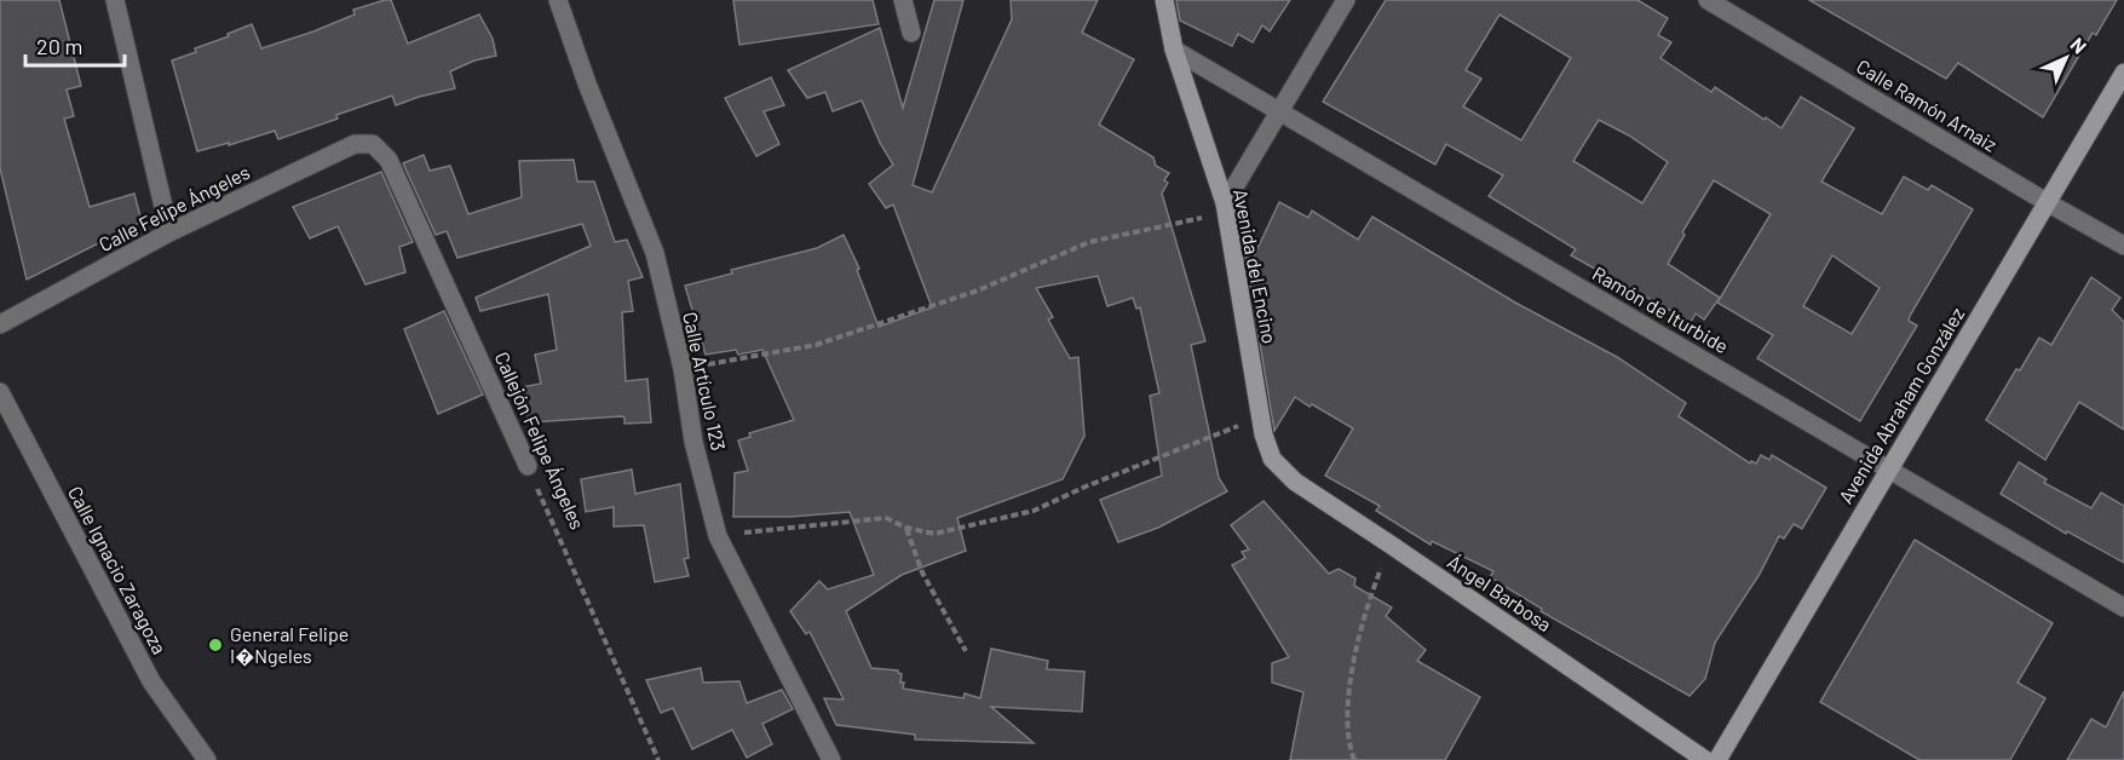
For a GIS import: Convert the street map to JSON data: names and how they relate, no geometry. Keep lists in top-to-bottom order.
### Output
{
  "streets": {
    "main road": ["Avenida del Encino", "Avenida Abraham González", "Ángel Barbosa"],
    "street": [
      "Calle Ramón Arnaiz",
      "Calle Felipe Ángeles",
      "Ramón de Iturbide",
      "Calle Artículo 123",
      "Callejón Felipe Ángeles",
      "Calle Ignacio Zaragoza"
    ]
  },
  "crossings": [
    ["Calle Ramón Arnaiz", "Avenida Abraham González"],
    ["Calle Felipe Ángeles", "Callejón Felipe Ángeles"],
    ["Avenida del Encino", "Ramón de Iturbide"],
    ["Avenida del Encino", "Ángel Barbosa"],
    ["Ramón de Iturbide", "Avenida Abraham González"]
  ],
  "places": ["General Felipe I�Ngeles"],
  "scale_bar": "20 m",
  "north": "top right"
}
